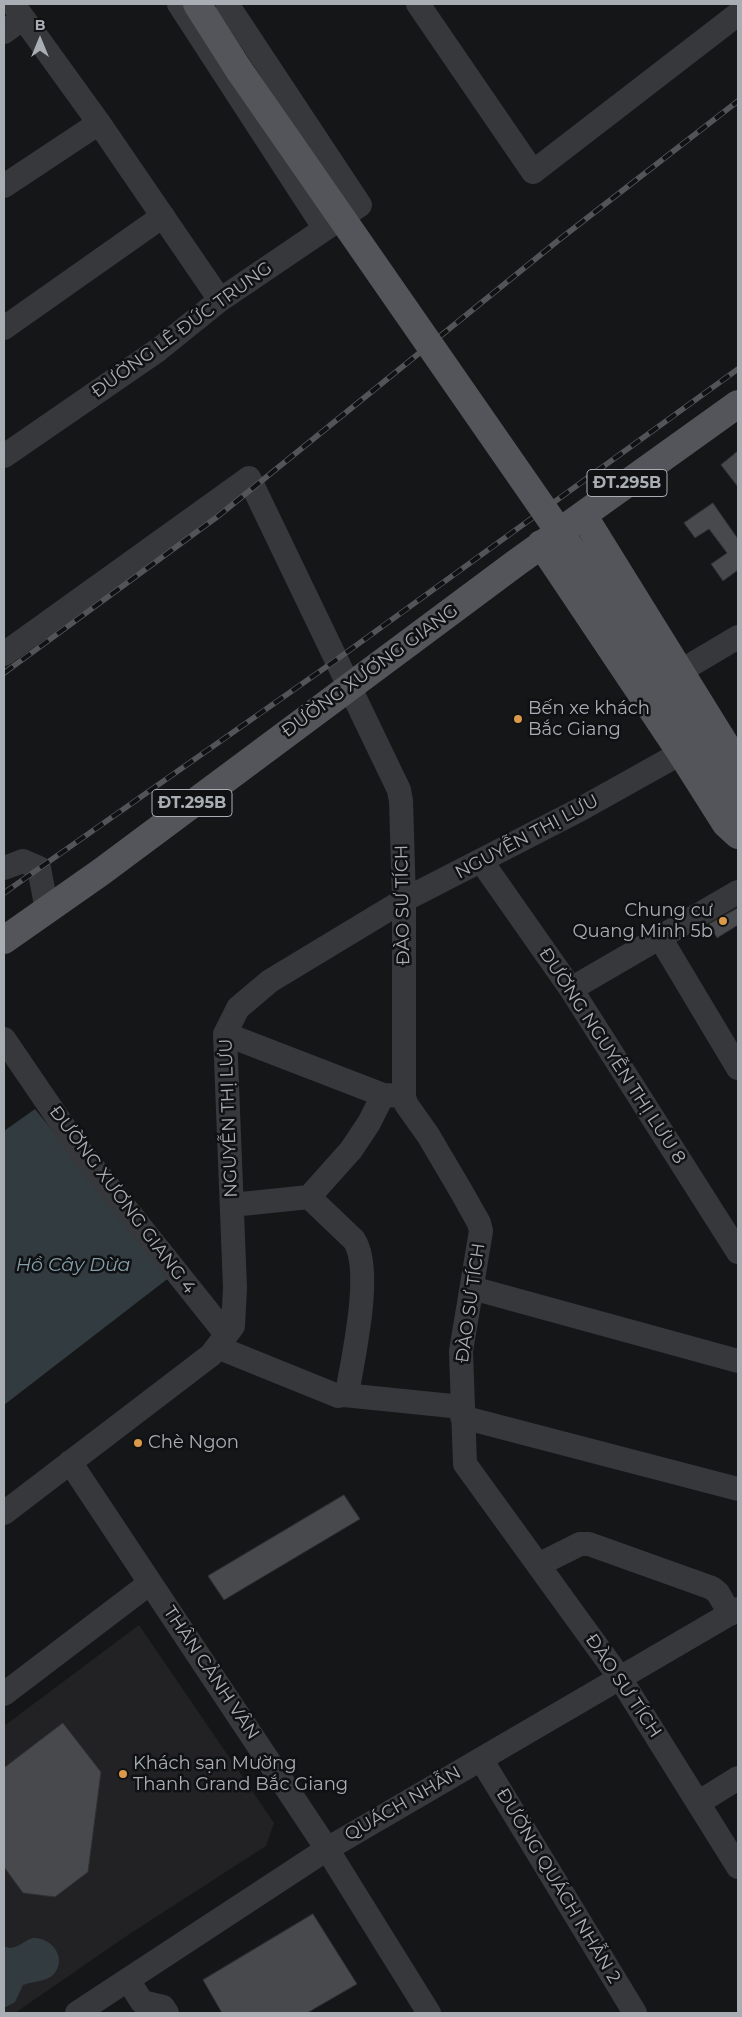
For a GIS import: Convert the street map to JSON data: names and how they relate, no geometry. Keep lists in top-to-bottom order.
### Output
{
  "streets": {
    "main road": ["ĐT.295B", "ĐƯỜNG XƯƠNG GIANG"],
    "street": [
      "ĐƯỜNG LÊ ĐỨC TRUNG",
      "NGUYỄN THỊ LƯU",
      "ĐÀO SƯ TÍCH",
      "ĐƯỜNG NGUYỄN THỊ LƯU 8",
      "ĐƯỜNG XƯƠNG GIANG 4",
      "THÂN CẢNH VÂN",
      "QUÁCH NHẪN",
      "ĐƯỜNG QUÁCH NHẪN 2"
    ]
  },
  "crossings": [
    ["ĐƯỜNG XƯƠNG GIANG", "ĐÀO SƯ TÍCH"],
    ["NGUYỄN THỊ LƯU", "ĐÀO SƯ TÍCH"],
    ["NGUYỄN THỊ LƯU", "ĐƯỜNG NGUYỄN THỊ LƯU 8"],
    ["NGUYỄN THỊ LƯU", "ĐƯỜNG XƯƠNG GIANG 4"],
    ["NGUYỄN THỊ LƯU", "THÂN CẢNH VÂN"],
    ["ĐÀO SƯ TÍCH", "QUÁCH NHẪN"],
    ["THÂN CẢNH VÂN", "QUÁCH NHẪN"],
    ["QUÁCH NHẪN", "ĐƯỜNG QUÁCH NHẪN 2"]
  ],
  "water": ["Hồ Cây Dừa"],
  "places": [
    "Bến xe khách Bắc Giang",
    "Chung cư Quang Minh 5b",
    "Chè Ngon",
    "Khách sạn Mường Thanh Grand Bắc Giang"
  ],
  "north": "top"
}
